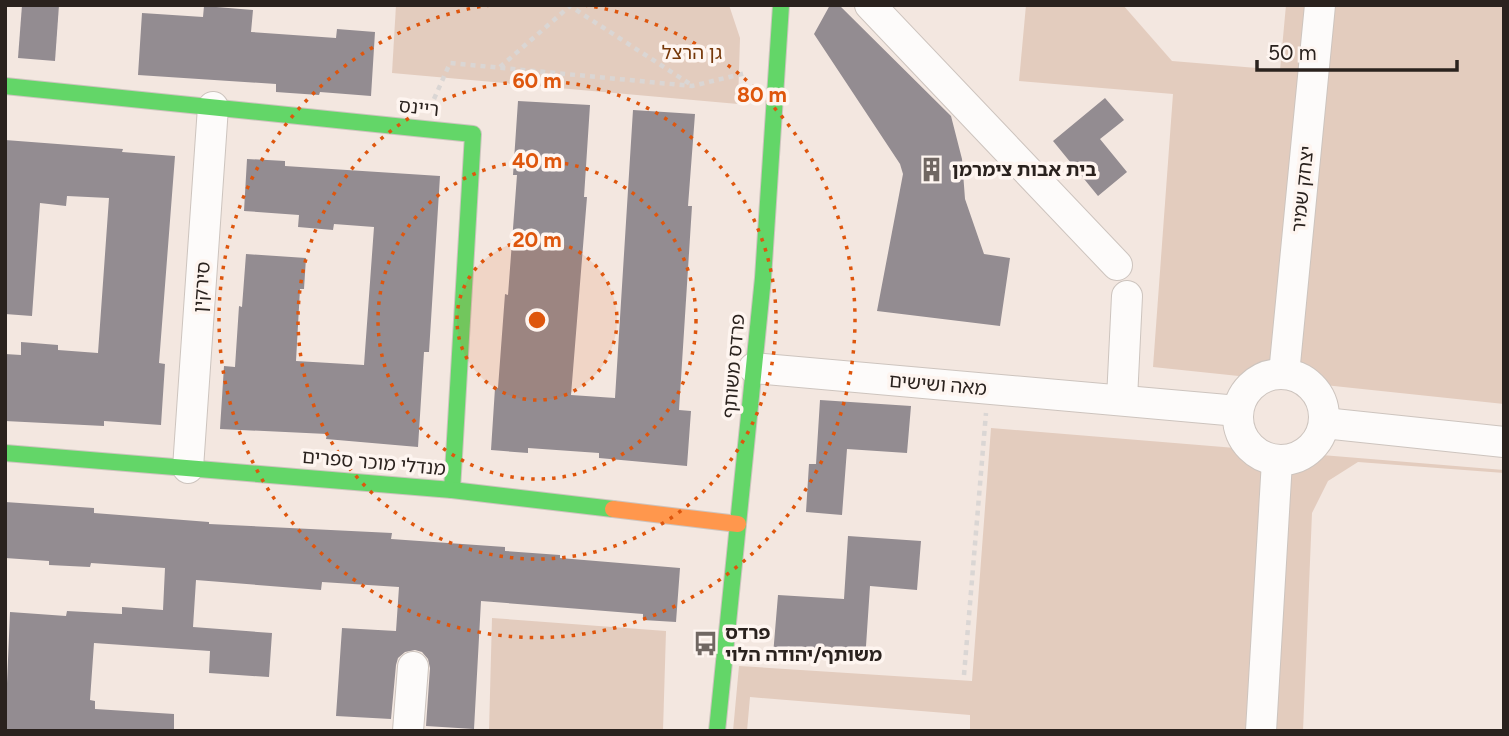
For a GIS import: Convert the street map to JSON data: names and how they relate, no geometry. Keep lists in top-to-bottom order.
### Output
{
  "streets": {
    "street": [
      "ריינס",
      "יצחק שמיר",
      "סירקין",
      "פרדס משותף",
      "מאה ושישים",
      "מנדלי מוכר ספרים"
    ]
  },
  "crossings": [
    ["ריינס", "סירקין"],
    ["ריינס", "מנדלי מוכר ספרים"],
    ["יצחק שמיר", "מאה ושישים"],
    ["סירקין", "מנדלי מוכר ספרים"],
    ["פרדס משותף", "מאה ושישים"],
    ["פרדס משותף", "מנדלי מוכר ספרים"]
  ],
  "parks": ["גן הרצל"],
  "places": {
    "building": ["בית אבות צימרמן"],
    "bus stop": ["פרדס משותף/יהודה הלוי"]
  },
  "scale_bar": "50 m",
  "rings": [
    "60 m",
    "80 m",
    "40 m",
    "20 m"
  ]
}
